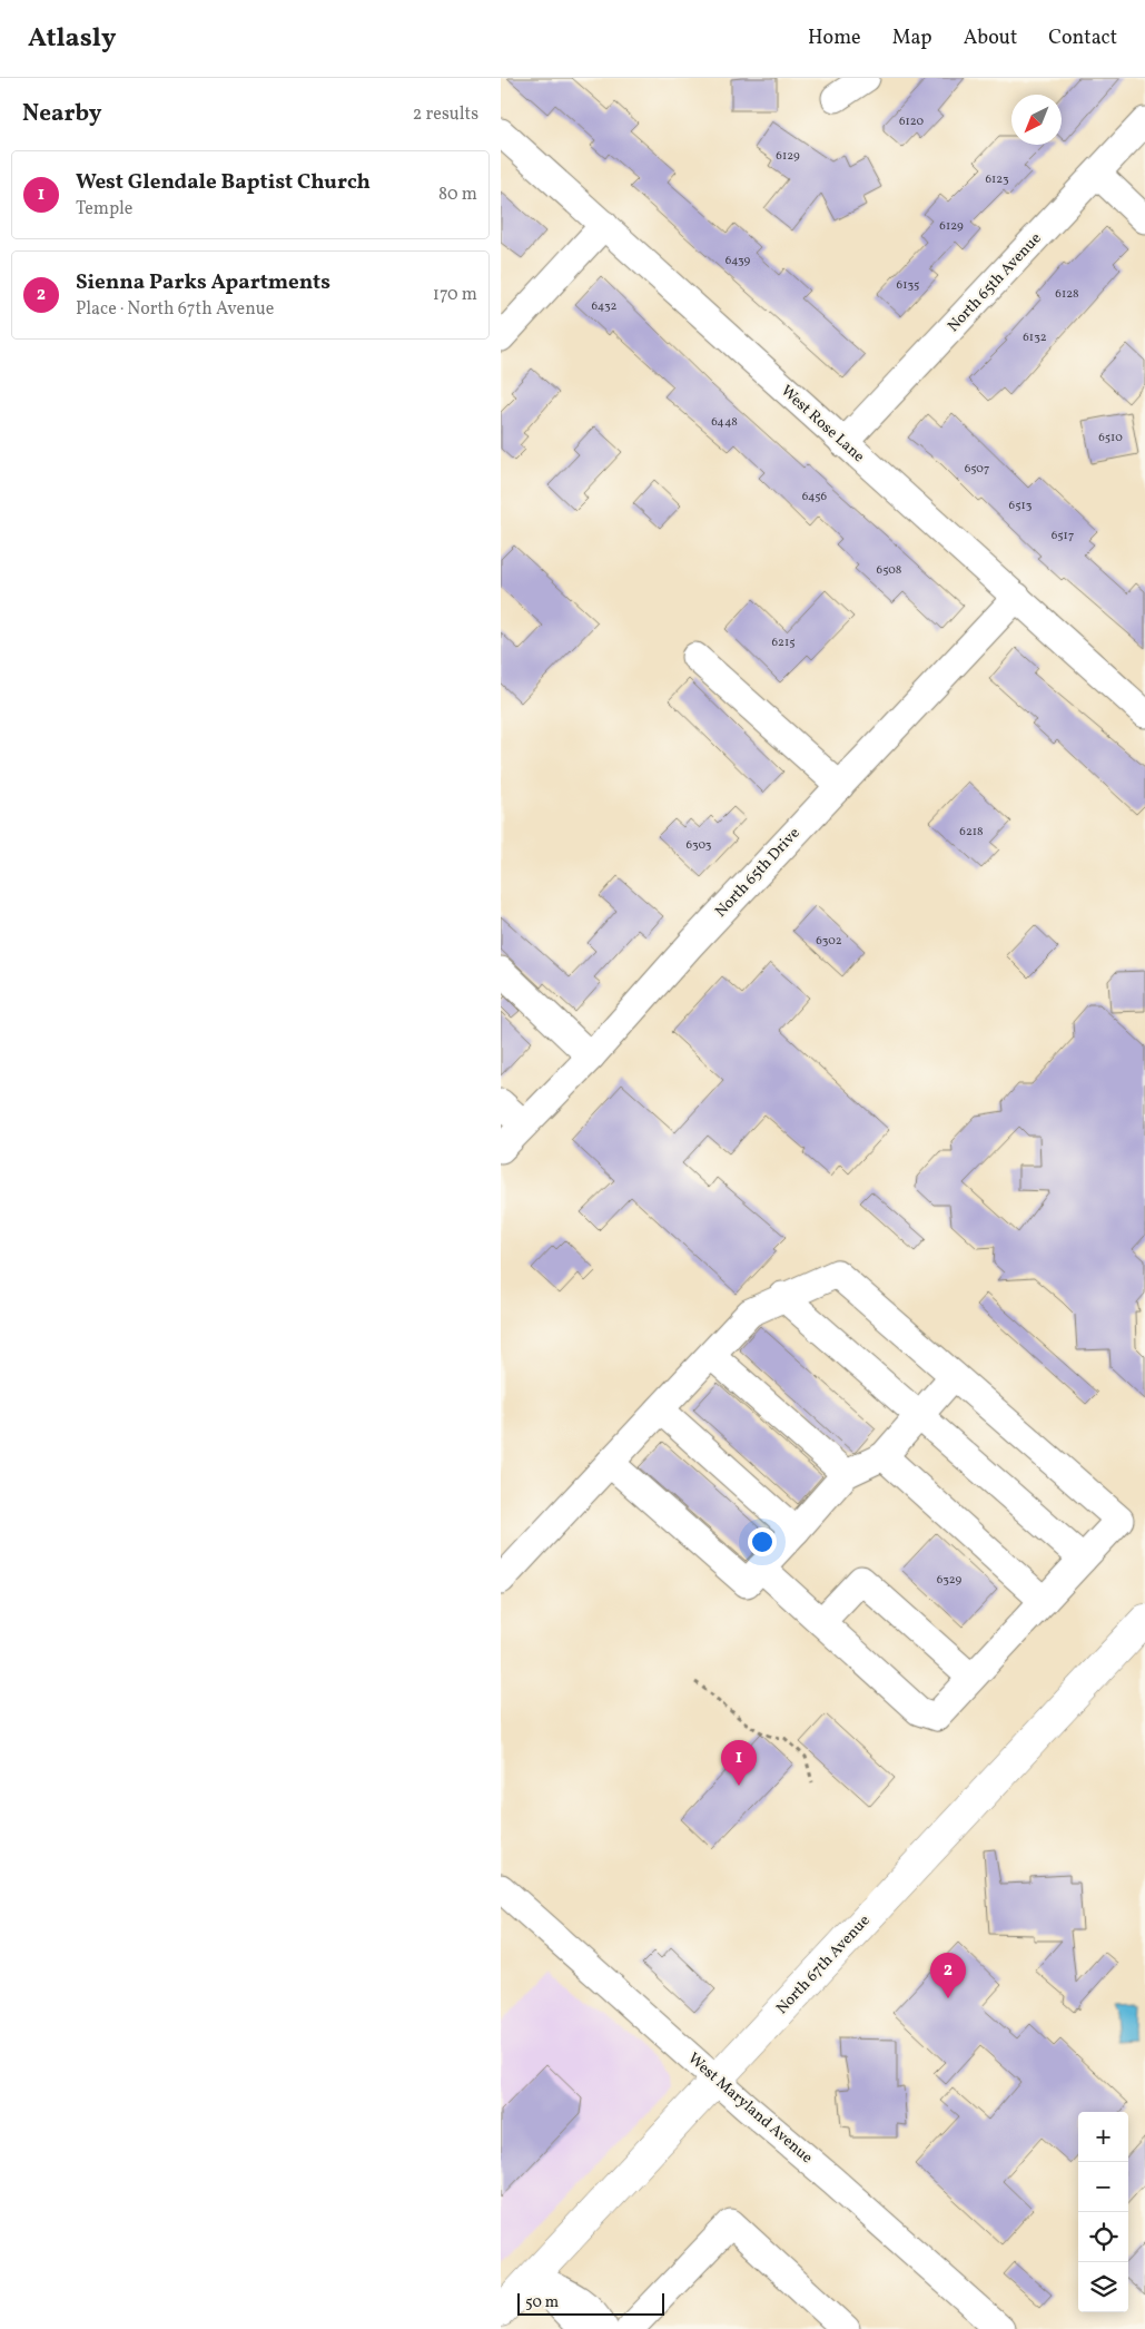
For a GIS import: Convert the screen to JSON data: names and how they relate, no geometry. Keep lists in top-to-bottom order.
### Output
{
  "streets": {
    "main road": ["North 67th Avenue"],
    "street": [
      "North 65th Avenue",
      "West Rose Lane",
      "North 65th Drive",
      "West Maryland Avenue"
    ]
  },
  "crossings": [
    ["North 65th Avenue", "West Rose Lane"],
    ["West Rose Lane", "North 65th Drive"],
    ["North 67th Avenue", "West Maryland Avenue"]
  ],
  "house_numbers": [
    "6120",
    "6129",
    "6123",
    "6129",
    "6439",
    "6135",
    "6128",
    "6432",
    "6132",
    "6448",
    "6510",
    "6507",
    "6456",
    "6513",
    "6517",
    "6508",
    "6215",
    "6218",
    "6303",
    "6302",
    "6329"
  ],
  "scale_bar": "50 m",
  "north": "bottom left",
  "page": {
    "header": "Atlasly",
    "nav": [
      "Home",
      "Map",
      "About",
      "Contact"
    ],
    "heading": ["Nearby", "2 results"],
    "list": [
      {
        "mark": "1",
        "name": "West Glendale Baptist Church",
        "note": "Temple",
        "value": "80 m"
      },
      {
        "mark": "2",
        "name": "Sienna Parks Apartments",
        "note": "Place · North 67th Avenue",
        "value": "170 m"
      }
    ],
    "pins": ["1", "2"],
    "map_buttons": ["+", "−"],
    "scale": "50 m"
  }
}
